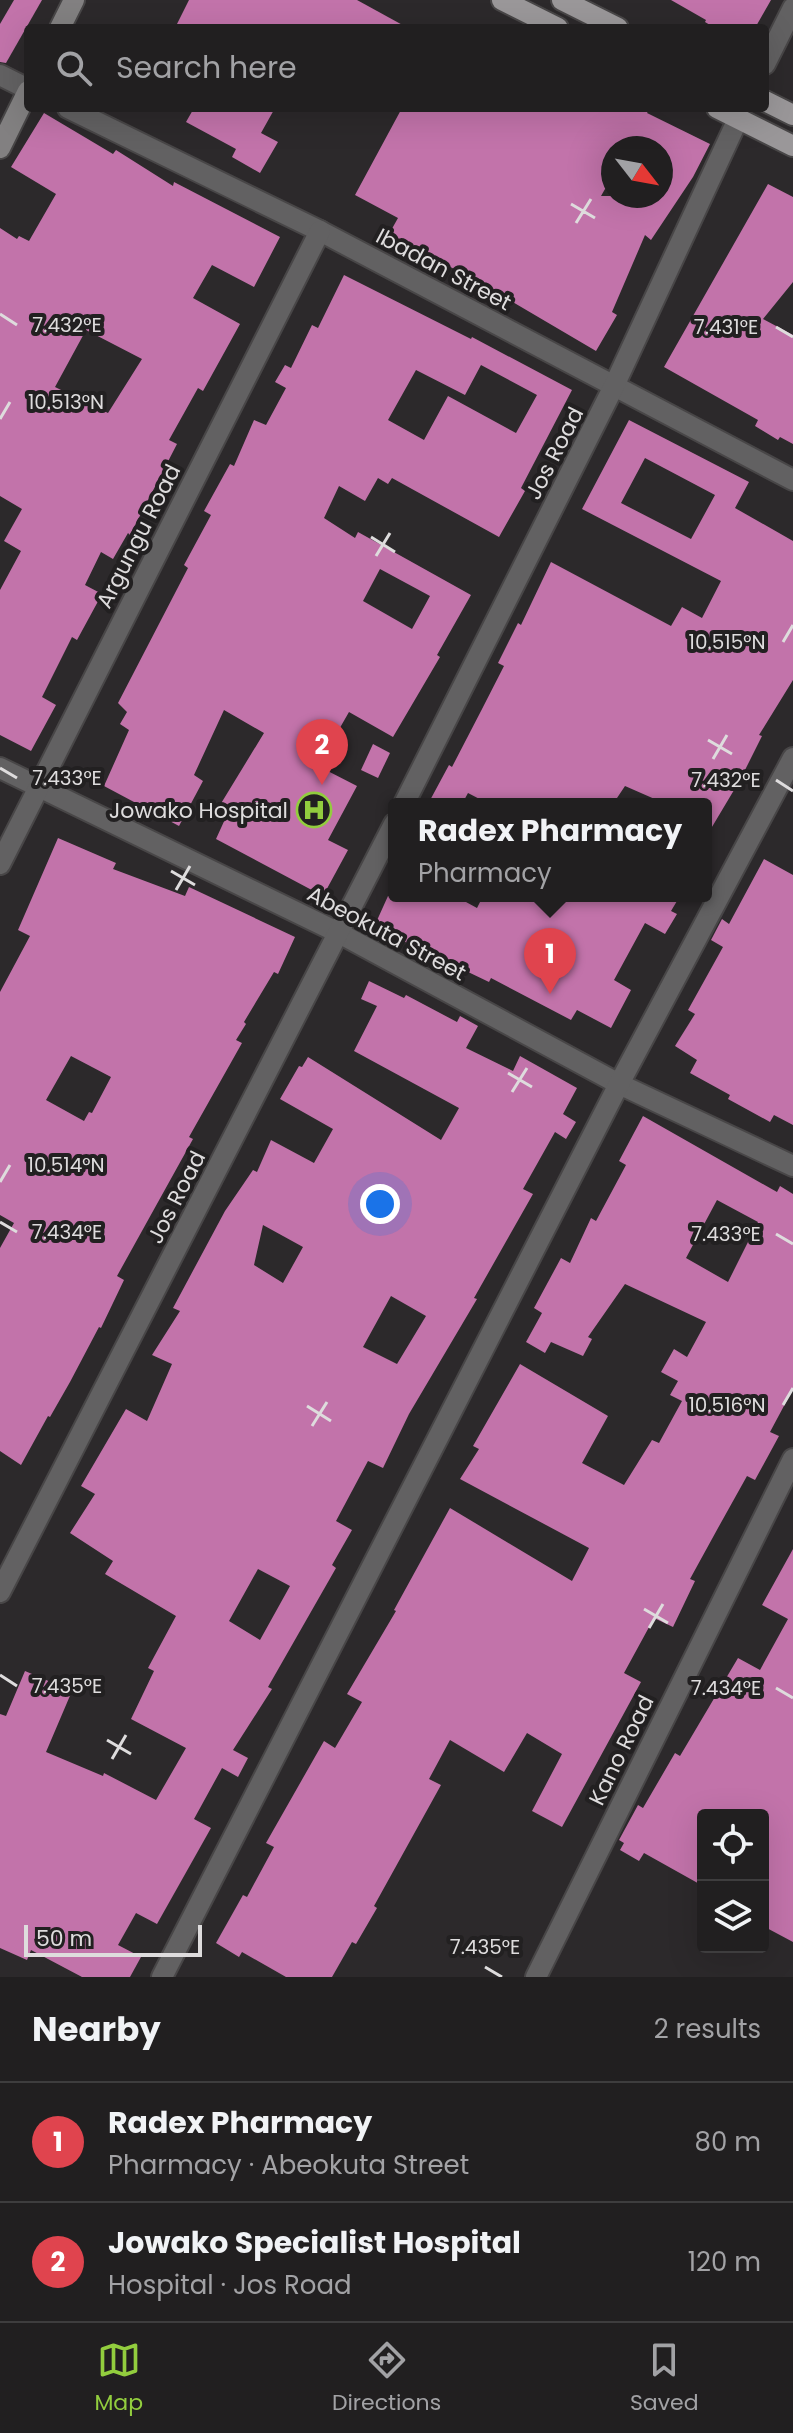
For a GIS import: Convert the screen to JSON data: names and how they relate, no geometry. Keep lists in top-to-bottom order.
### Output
{
  "streets": {
    "street": [
      "Ibadan Street",
      "Jos Road",
      "Argungu Road",
      "Abeokuta Street",
      "Kano Road"
    ]
  },
  "crossings": [
    ["Ibadan Street", "Jos Road"],
    ["Ibadan Street", "Argungu Road"],
    ["Jos Road", "Abeokuta Street"],
    ["Argungu Road", "Abeokuta Street"]
  ],
  "places": {
    "hospital": ["Jowako Hospital"]
  },
  "scale_bar": "50 m",
  "north": "bottom right",
  "page": {
    "search": "Search here",
    "pins": ["2", "1"],
    "popup": ["Radex Pharmacy", "Pharmacy"],
    "scale": "50 m",
    "heading": ["Nearby", "2 results"],
    "list": [
      {
        "mark": "1",
        "name": "Radex Pharmacy",
        "note": "Pharmacy · Abeokuta Street",
        "value": "80 m"
      },
      {
        "mark": "2",
        "name": "Jowako Specialist Hospital",
        "note": "Hospital · Jos Road",
        "value": "120 m"
      }
    ],
    "nav": ["Map", "Directions", "Saved"]
  },
  "coordinates": [
    "7.432°E",
    "7.431°E",
    "10.513°N",
    "10.515°N",
    "7.433°E",
    "10.514°N",
    "7.434°E",
    "10.516°N",
    "7.435°E"
  ]
}
